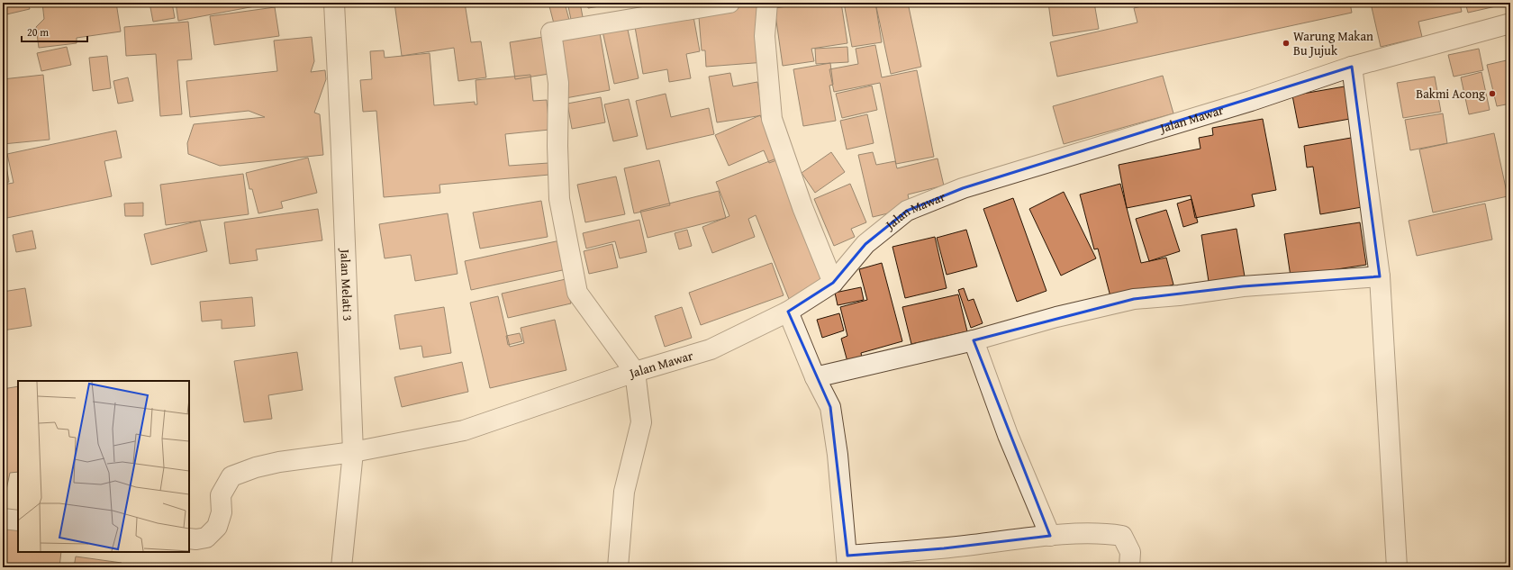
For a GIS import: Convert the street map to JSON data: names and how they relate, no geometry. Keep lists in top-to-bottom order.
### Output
{
  "streets": {
    "street": ["Jalan Mawar", "Jalan Melati 3"]
  },
  "crossings": [
    ["Jalan Mawar", "Jalan Melati 3"]
  ],
  "places": ["Warung Makan Bu Jujuk", "Bakmi Acong"],
  "scale_bar": "20 m"
}
